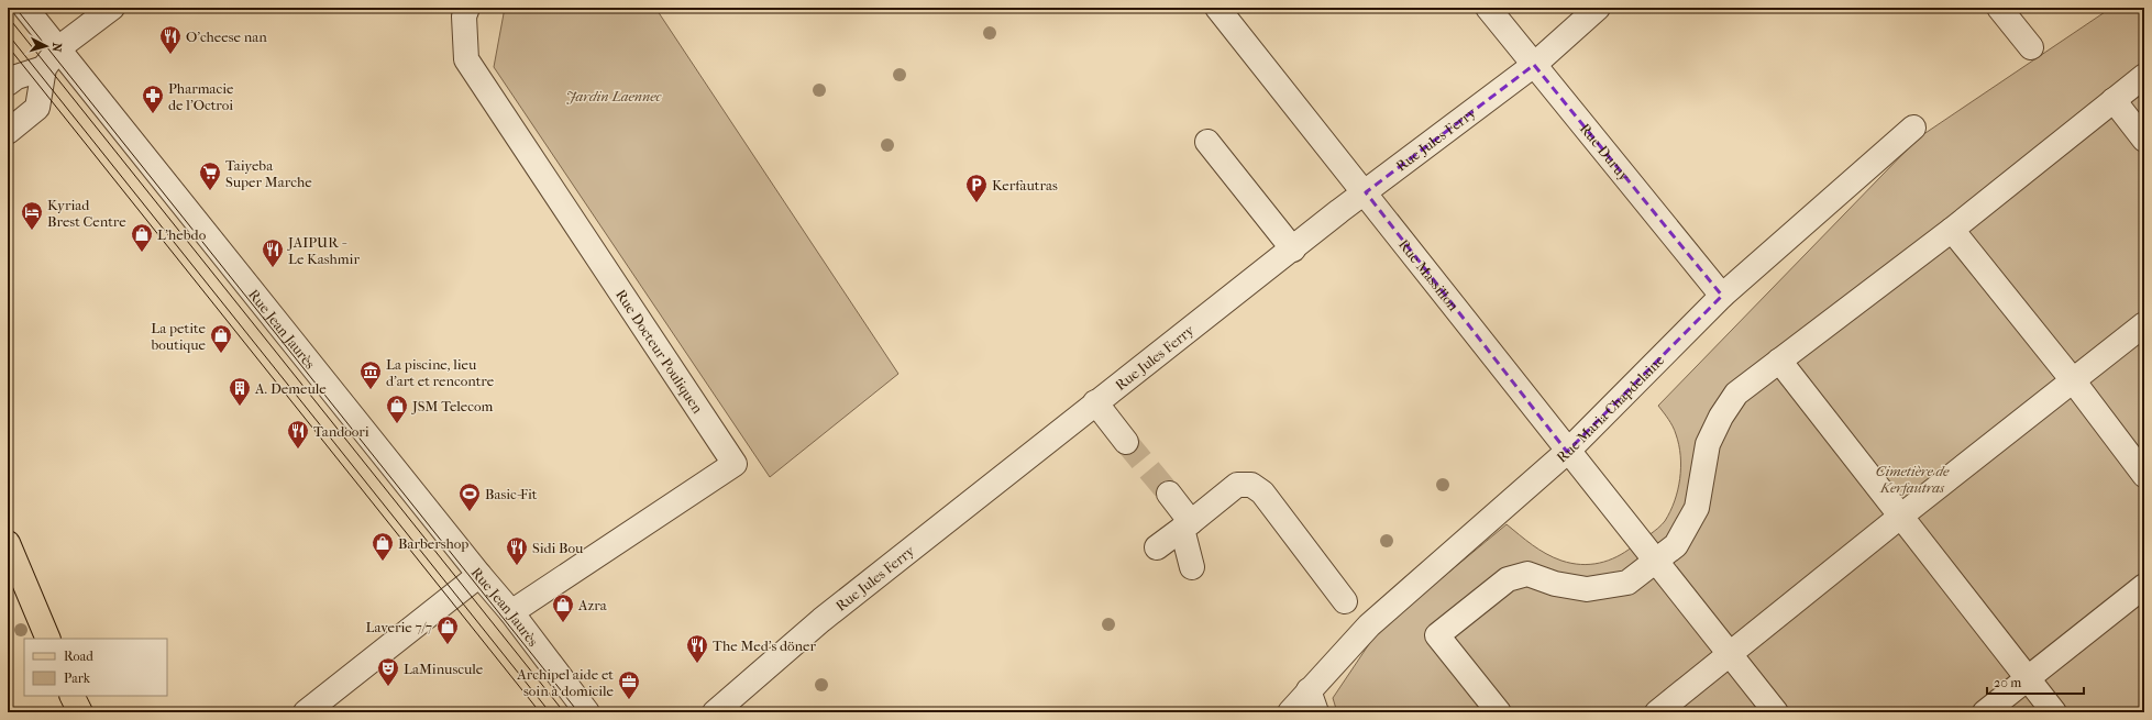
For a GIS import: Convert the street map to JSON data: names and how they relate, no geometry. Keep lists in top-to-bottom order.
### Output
{
  "streets": {
    "street": [
      "Rue Jules Ferry",
      "Rue Duruy",
      "Rue Massillon",
      "Rue Jean Jaurès",
      "Rue Docteur Pouliquen",
      "Rue Maria Chapdelaine"
    ]
  },
  "crossings": [
    ["Rue Jules Ferry", "Rue Duruy"],
    ["Rue Jules Ferry", "Rue Massillon"],
    ["Rue Duruy", "Rue Maria Chapdelaine"],
    ["Rue Massillon", "Rue Maria Chapdelaine"],
    ["Rue Jean Jaurès", "Rue Docteur Pouliquen"]
  ],
  "parks": ["Jardin Laennec", "Cimetière de Kerfautras"],
  "places": {
    "restaurant": [
      "O'cheese nan",
      "JAIPUR - Le Kashmir",
      "Tandoori",
      "Sidi Bou",
      "The Med’s döner"
    ],
    "pharmacy": ["Pharmacie de l'Octroi"],
    "supermarket": ["Taiyeba Super Marche"],
    "parking": ["Kerfautras"],
    "hotel": ["Kyriad Brest Centre"],
    "shop": [
      "L'hebdo",
      "La petite boutique",
      "JSM Telecom",
      "Barbershop",
      "Azra",
      "Laverie 7/7"
    ],
    "museum": ["La piscine, lieu d'art et rencontre"],
    "building": ["A. Demeule"],
    "sports": ["Basic-Fit"],
    "theatre": ["LaMinuscule"],
    "office": ["Archipel aide et soin à domicile"]
  },
  "legend": ["Road", "Park"],
  "scale_bar": "20 m",
  "north": "right"
}
